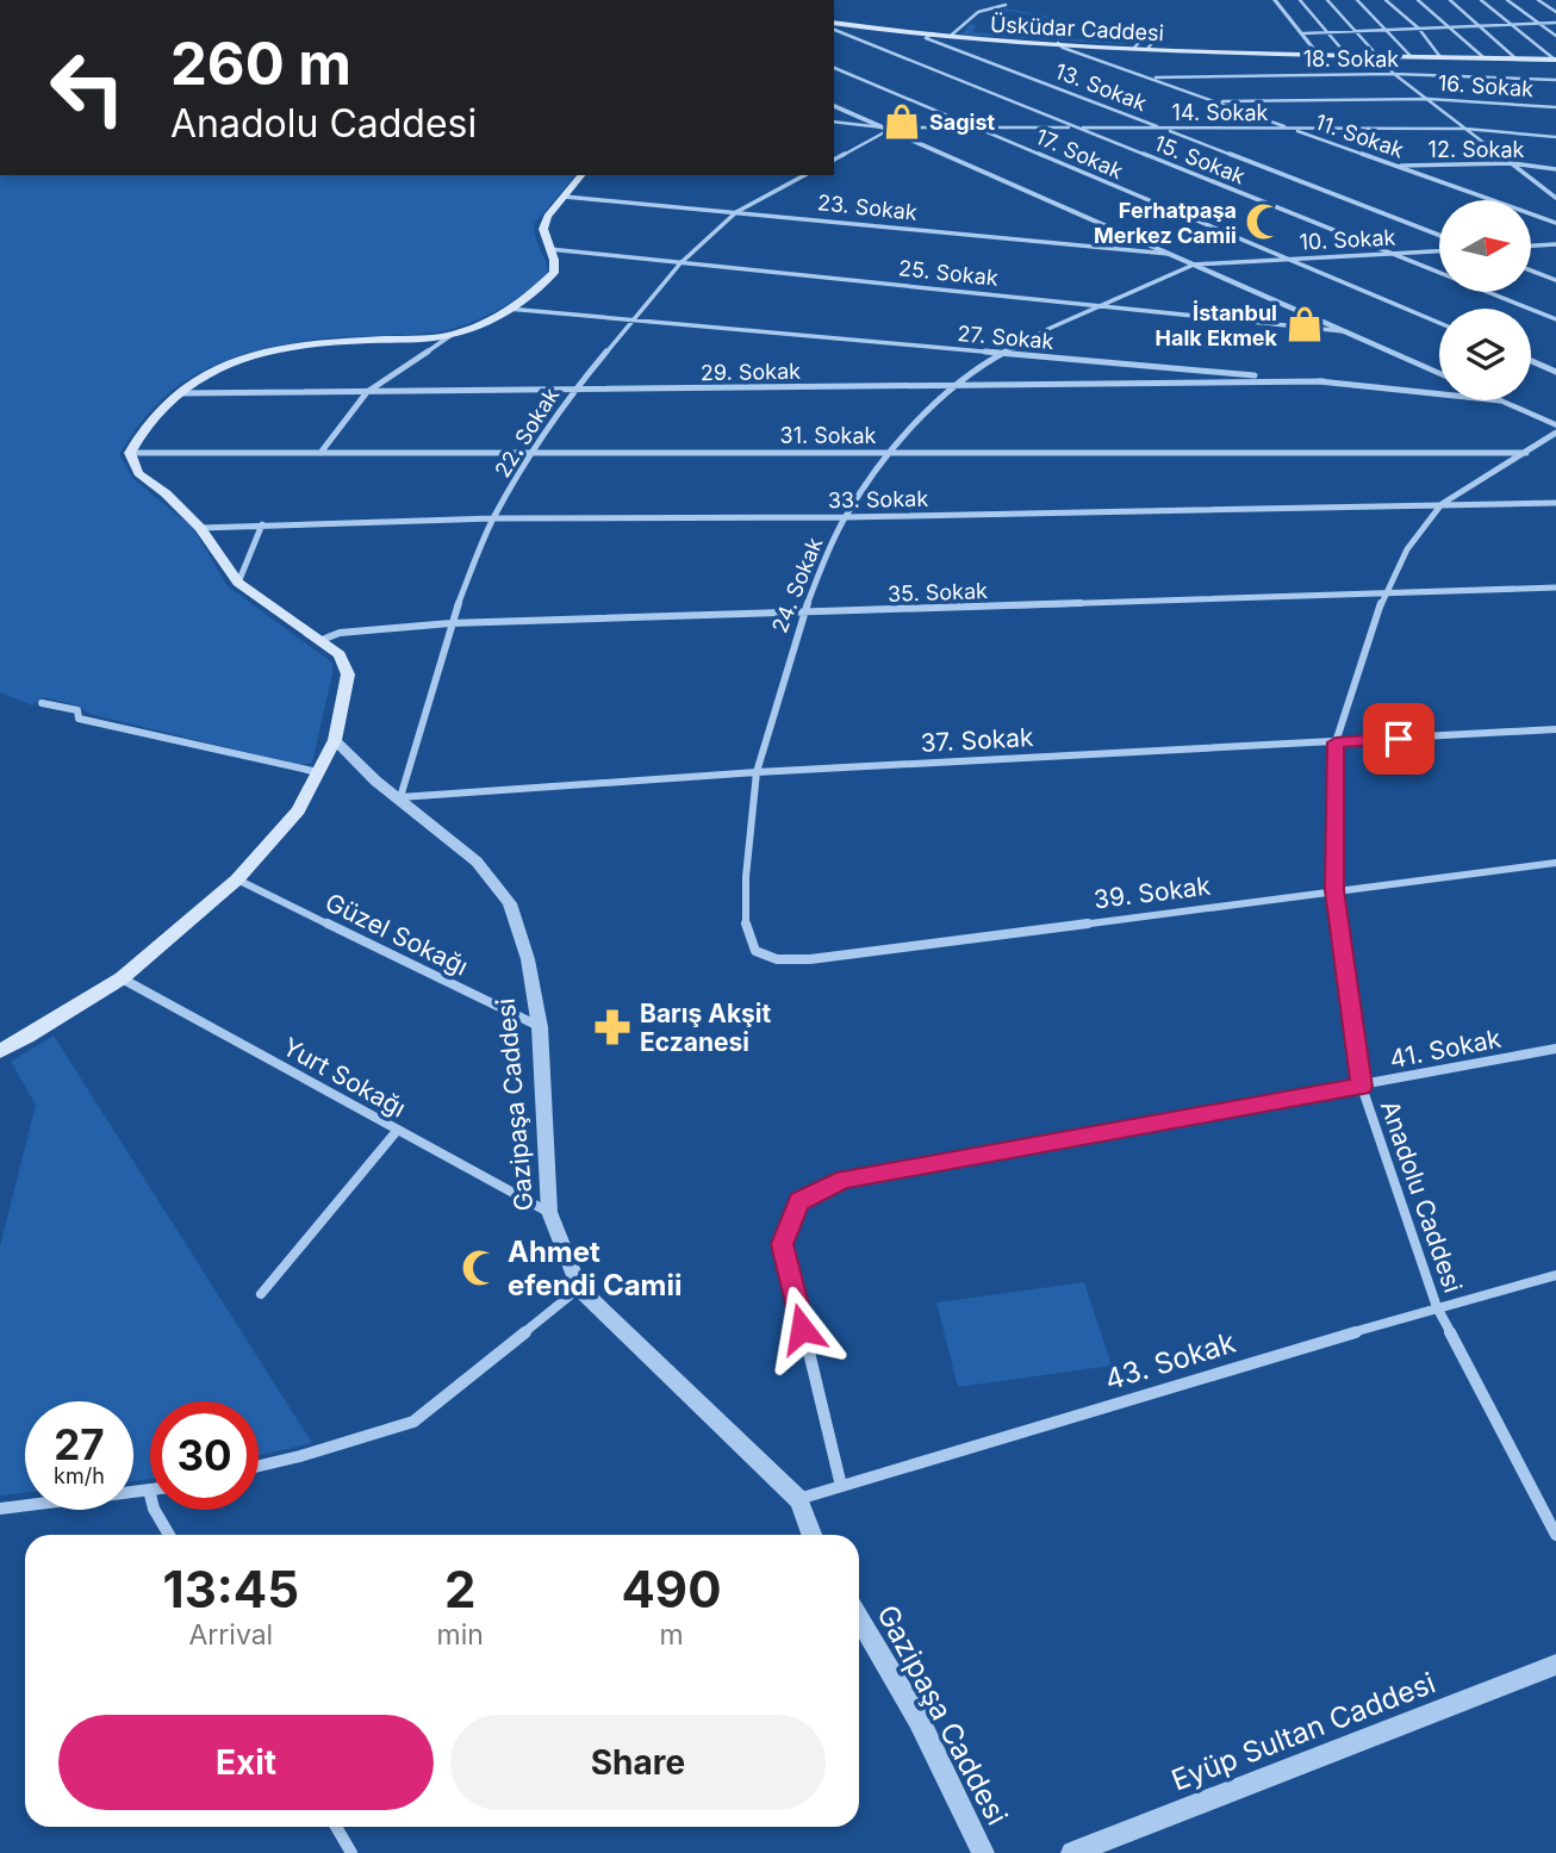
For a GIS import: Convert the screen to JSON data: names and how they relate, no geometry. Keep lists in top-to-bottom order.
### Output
{
  "streets": {
    "main road": ["Üsküdar Caddesi"],
    "street": [
      "18. Sokak",
      "16. Sokak",
      "13. Sokak",
      "14. Sokak",
      "11. Sokak",
      "12. Sokak",
      "17. Sokak",
      "15. Sokak",
      "23. Sokak",
      "10. Sokak",
      "25. Sokak",
      "27. Sokak",
      "29. Sokak",
      "22. Sokak",
      "31. Sokak",
      "33. Sokak",
      "24. Sokak",
      "35. Sokak",
      "37. Sokak",
      "39. Sokak",
      "Güzel Sokağı",
      "41. Sokak",
      "Yurt Sokağı",
      "Gazipaşa Caddesi",
      "Anadolu Caddesi",
      "43. Sokak",
      "Eyüp Sultan Caddesi"
    ]
  },
  "crossings": [
    ["Üsküdar Caddesi", "13. Sokak"],
    ["Üsküdar Caddesi", "11. Sokak"],
    ["18. Sokak", "11. Sokak"],
    ["16. Sokak", "11. Sokak"],
    ["13. Sokak", "14. Sokak"],
    ["14. Sokak", "11. Sokak"],
    ["14. Sokak", "17. Sokak"],
    ["14. Sokak", "15. Sokak"],
    ["11. Sokak", "12. Sokak"],
    ["17. Sokak", "10. Sokak"],
    ["15. Sokak", "10. Sokak"],
    ["23. Sokak", "22. Sokak"],
    ["10. Sokak", "24. Sokak"],
    ["25. Sokak", "22. Sokak"],
    ["25. Sokak", "24. Sokak"],
    ["27. Sokak", "29. Sokak"],
    ["27. Sokak", "22. Sokak"],
    ["27. Sokak", "24. Sokak"],
    ["29. Sokak", "22. Sokak"],
    ["29. Sokak", "24. Sokak"],
    ["22. Sokak", "31. Sokak"],
    ["22. Sokak", "33. Sokak"],
    ["22. Sokak", "35. Sokak"],
    ["22. Sokak", "37. Sokak"],
    ["22. Sokak", "Gazipaşa Caddesi"],
    ["31. Sokak", "24. Sokak"],
    ["31. Sokak", "Anadolu Caddesi"],
    ["33. Sokak", "24. Sokak"],
    ["33. Sokak", "Anadolu Caddesi"],
    ["24. Sokak", "35. Sokak"],
    ["24. Sokak", "37. Sokak"],
    ["24. Sokak", "39. Sokak"],
    ["35. Sokak", "Anadolu Caddesi"],
    ["37. Sokak", "Gazipaşa Caddesi"],
    ["37. Sokak", "Anadolu Caddesi"],
    ["39. Sokak", "Anadolu Caddesi"],
    ["Güzel Sokağı", "Gazipaşa Caddesi"],
    ["41. Sokak", "Anadolu Caddesi"],
    ["41. Sokak", "43. Sokak"],
    ["Yurt Sokağı", "Gazipaşa Caddesi"],
    ["Gazipaşa Caddesi", "43. Sokak"],
    ["Anadolu Caddesi", "43. Sokak"]
  ],
  "places": {
    "shop": ["Sagist", "İstanbul Halk Ekmek"],
    "mosque": ["Ferhatpaşa Merkez Camii", "Ahmet efendi Camii"],
    "pharmacy": ["Barış Akşit Eczanesi"]
  },
  "north": "right",
  "page": {
    "turn": ["260 m", "Anadolu Caddesi"],
    "speed": "27 km/h",
    "limit": "30",
    "eta": [
      "13:45",
      "Arrival",
      "2",
      "min",
      "490",
      "m"
    ],
    "buttons": ["Exit", "Share"]
  }
}
